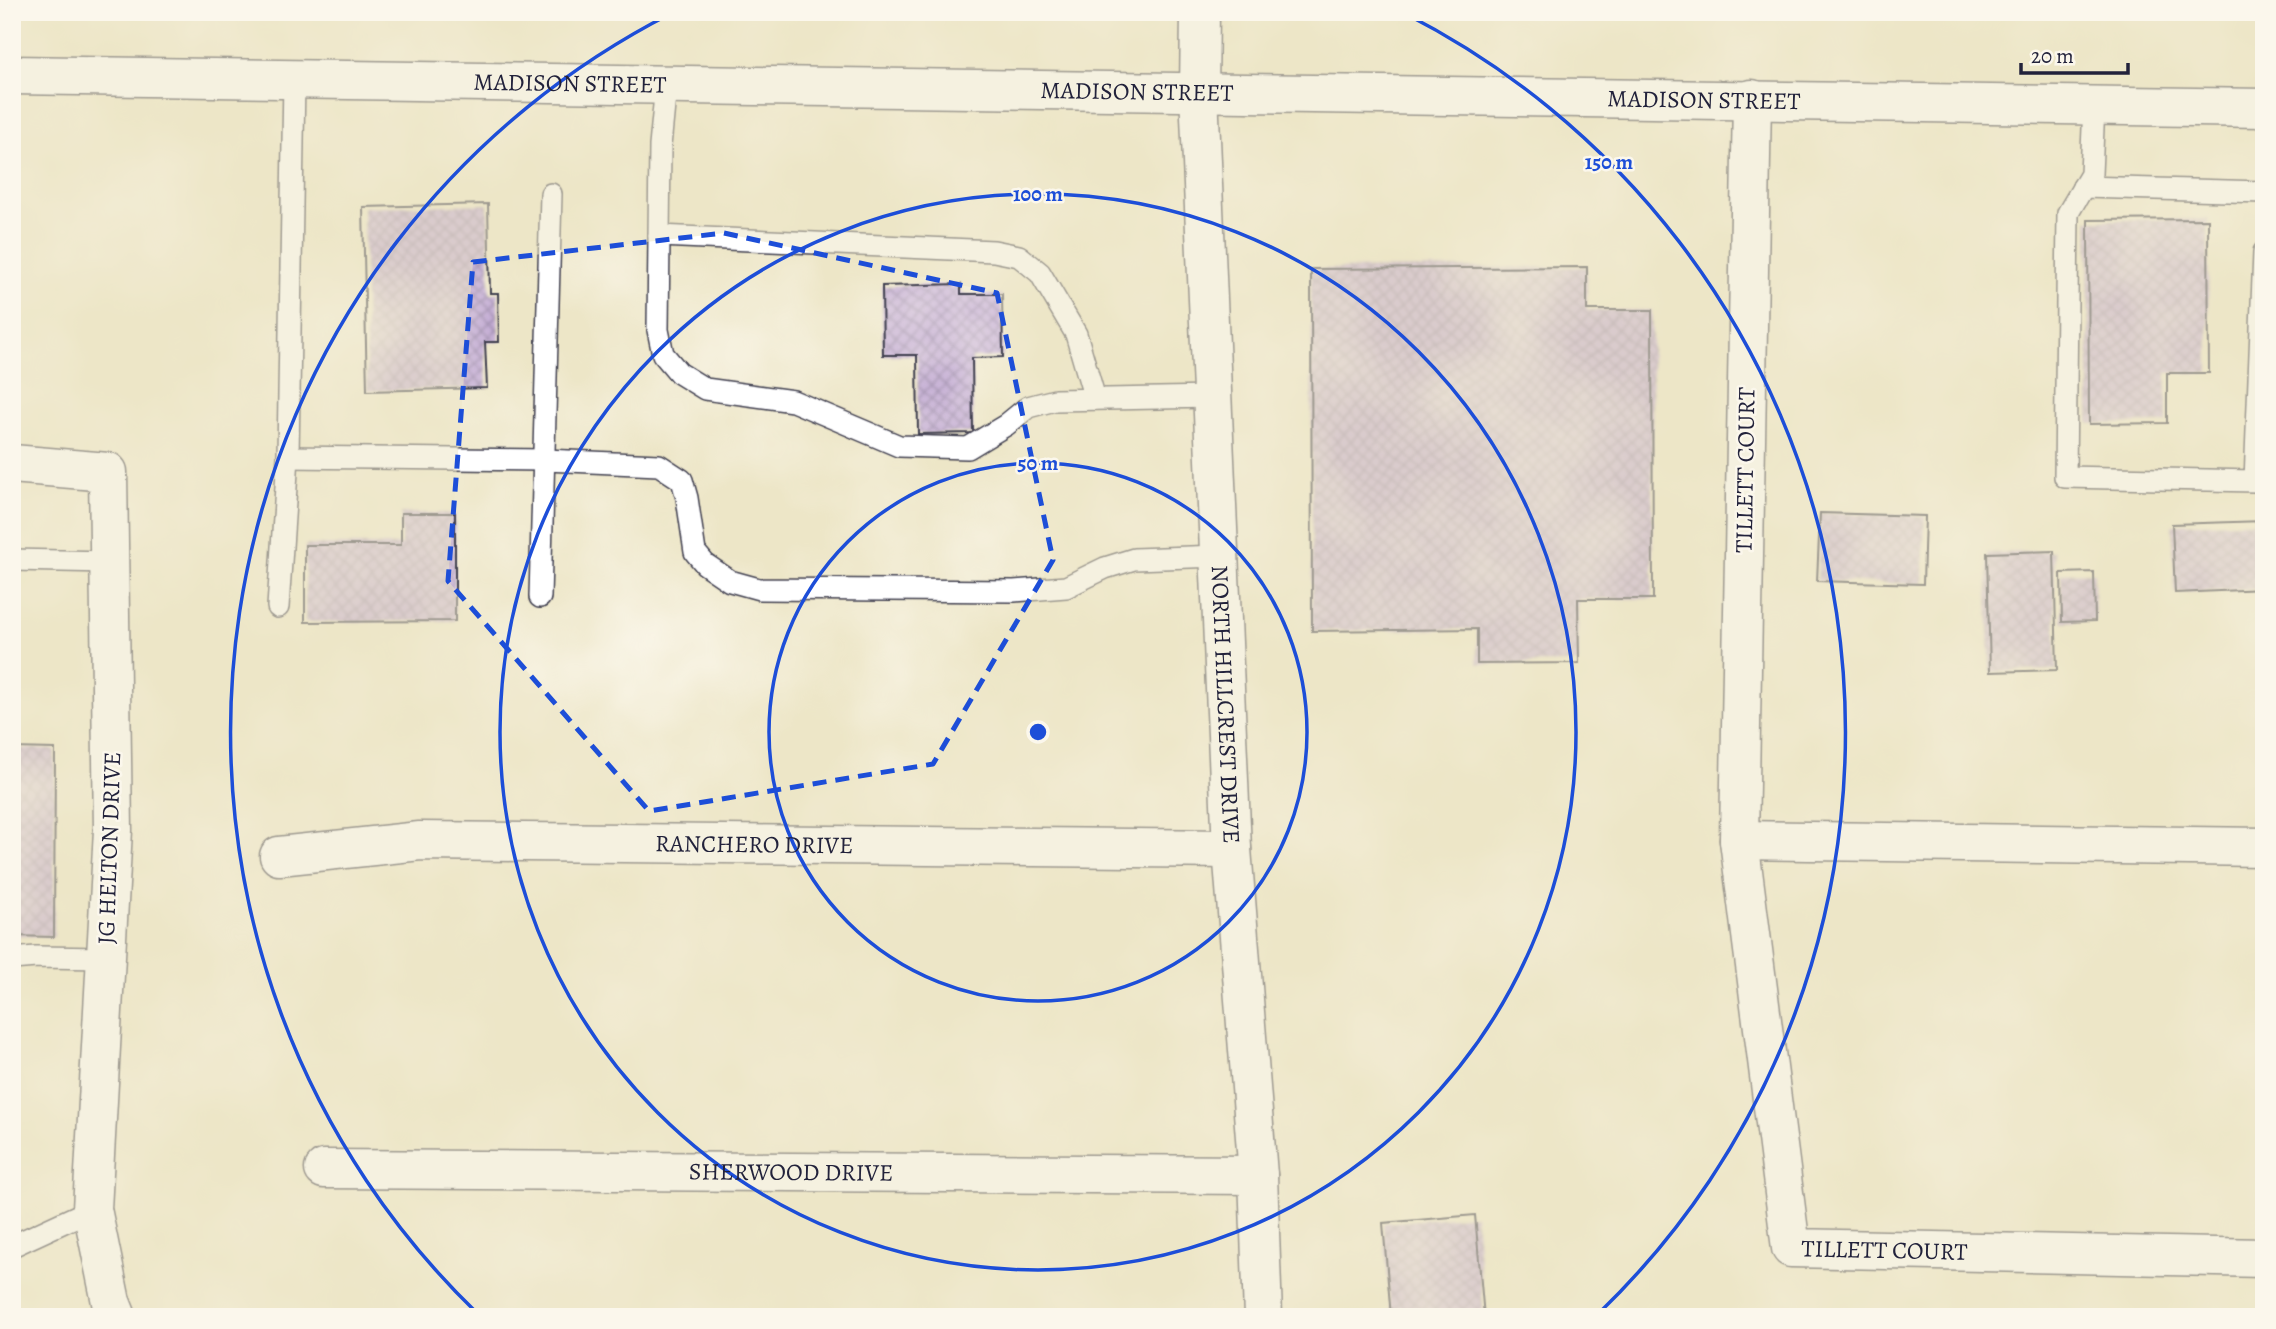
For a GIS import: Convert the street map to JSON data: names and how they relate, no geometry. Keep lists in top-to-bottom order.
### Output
{
  "streets": {
    "street": [
      "MADISON STREET",
      "TILLETT COURT",
      "NORTH HILLCREST DRIVE",
      "RANCHERO DRIVE",
      "JG HELTON DRIVE",
      "SHERWOOD DRIVE"
    ]
  },
  "crossings": [
    ["MADISON STREET", "TILLETT COURT"],
    ["MADISON STREET", "NORTH HILLCREST DRIVE"],
    ["NORTH HILLCREST DRIVE", "RANCHERO DRIVE"],
    ["NORTH HILLCREST DRIVE", "SHERWOOD DRIVE"]
  ],
  "scale_bar": "20 m",
  "rings": ["150 m", "100 m", "50 m"]
}
